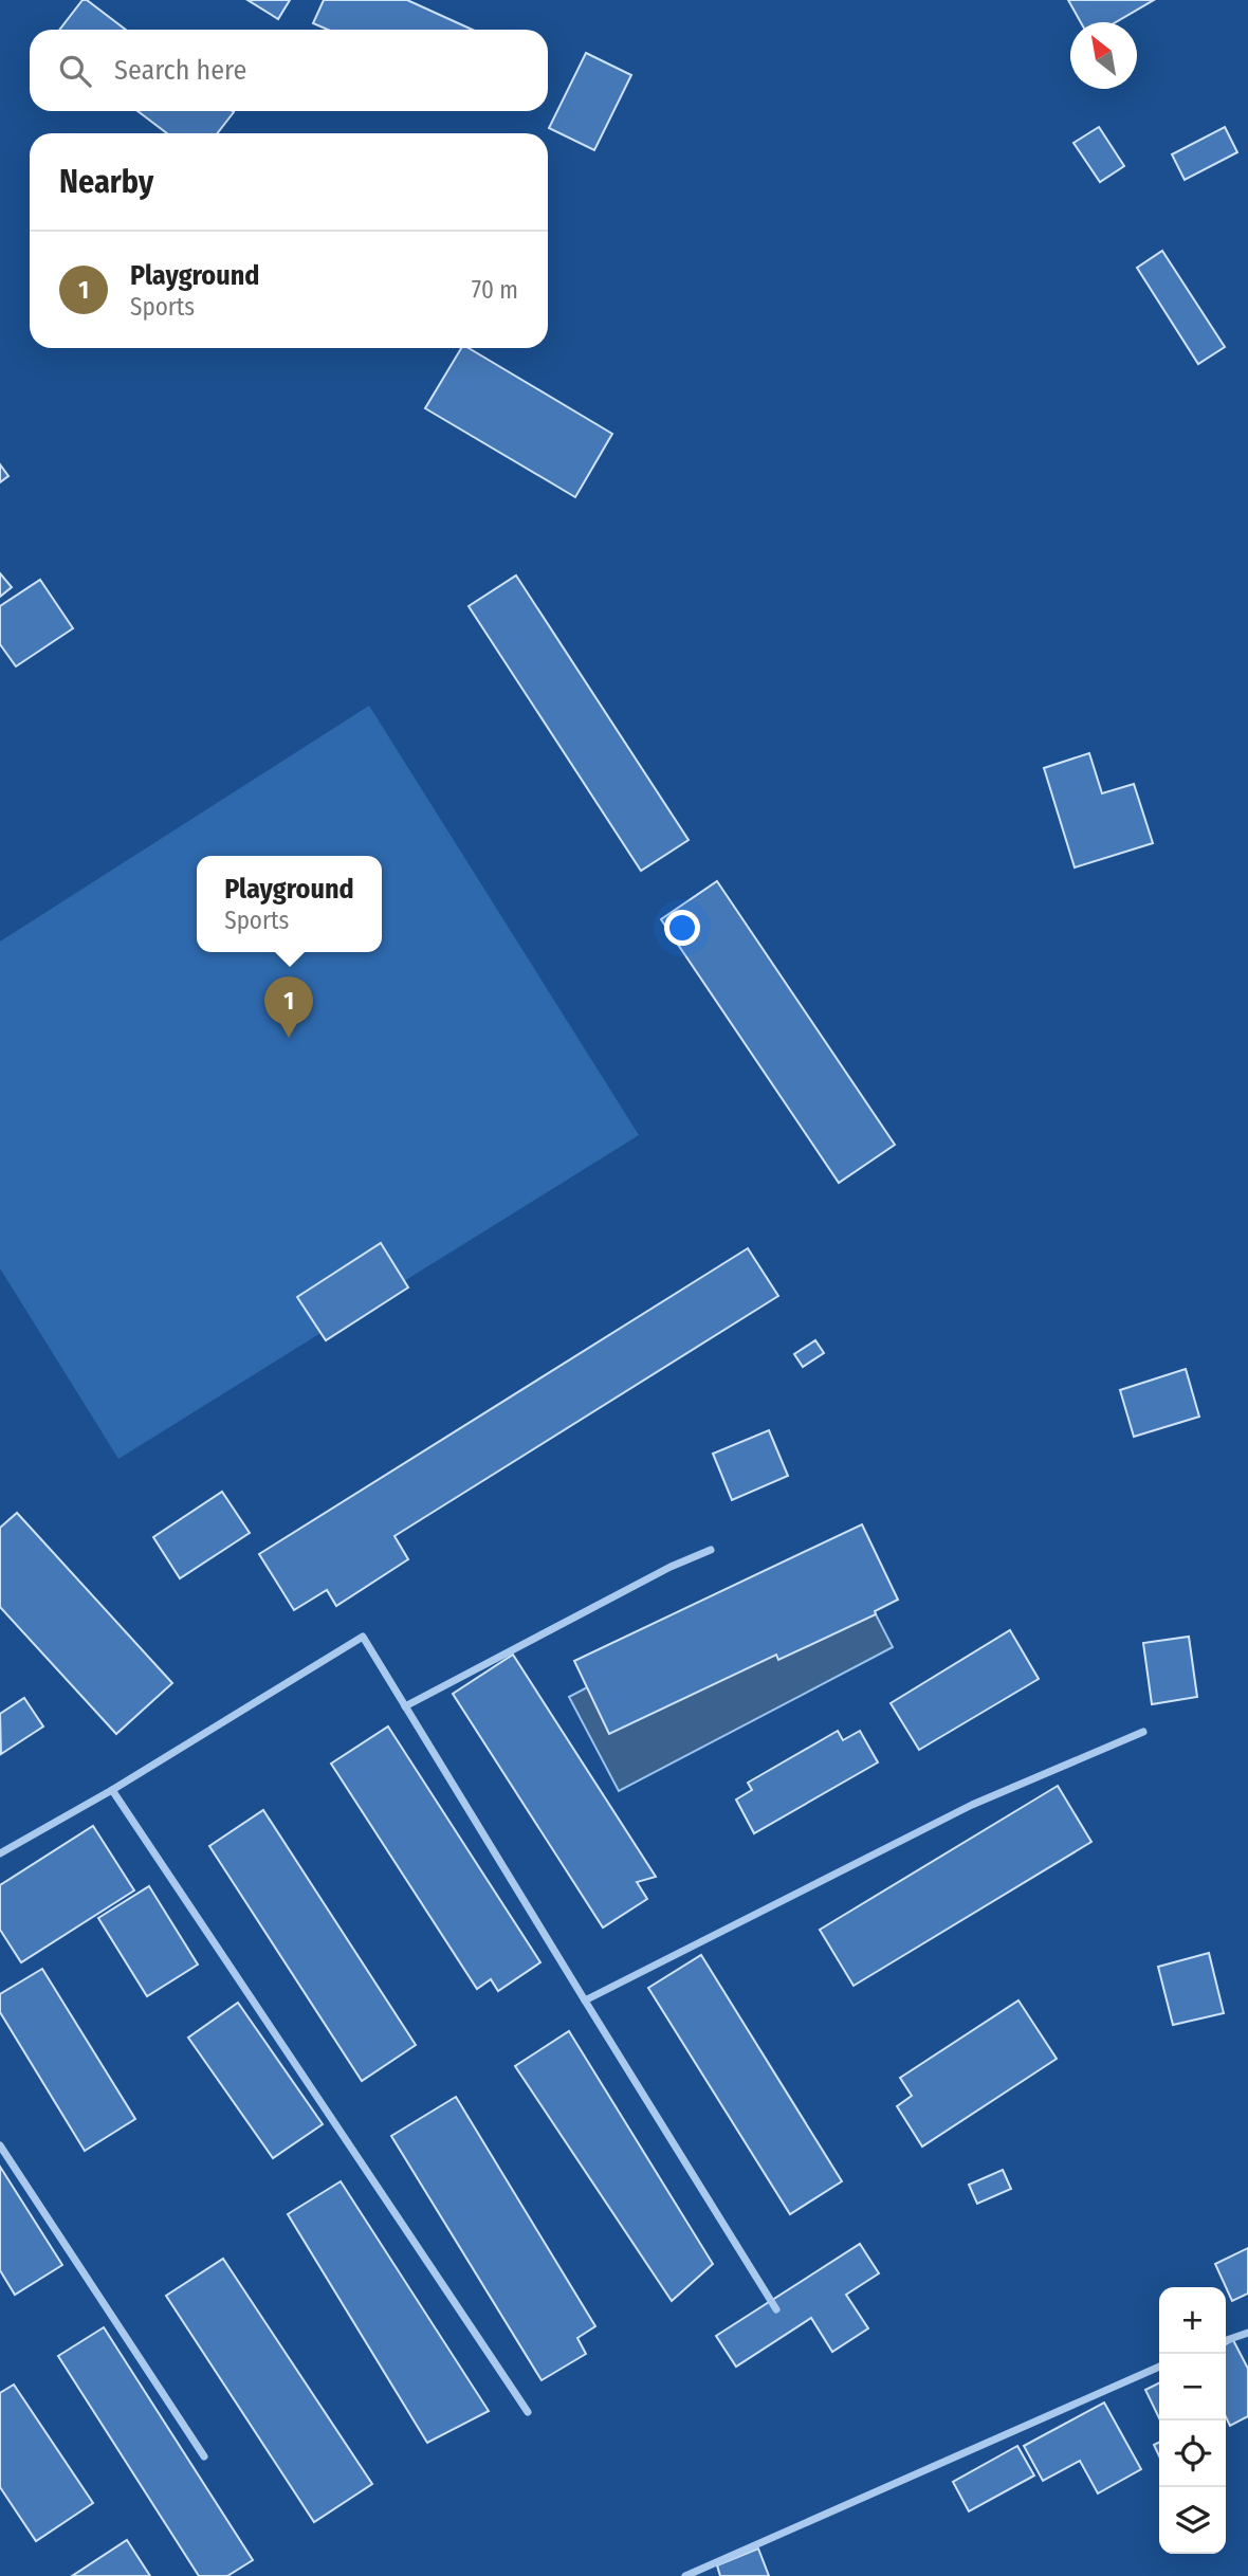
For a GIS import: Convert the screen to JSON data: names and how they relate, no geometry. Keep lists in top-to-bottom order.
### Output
{
  "north": "top left",
  "page": {
    "search": "Search here",
    "heading": "Nearby",
    "list": [
      {
        "mark": "1",
        "name": "Playground",
        "note": "Sports",
        "value": "70 m"
      }
    ],
    "popup": ["Playground", "Sports"],
    "pins": "1",
    "map_buttons": ["+", "−"]
  }
}
